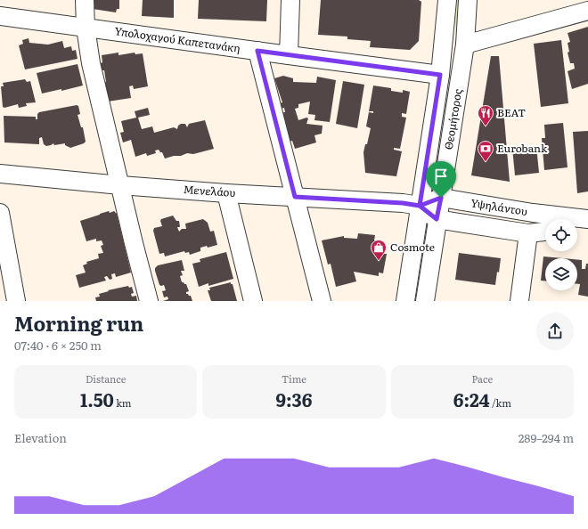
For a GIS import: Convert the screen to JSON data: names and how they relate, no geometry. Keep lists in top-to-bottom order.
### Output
{
  "streets": {
    "street": [
      "Υπολοχαγού Καπετανάκη",
      "Θεομήτορος",
      "Μενελάου",
      "Υψηλάντου"
    ]
  },
  "crossings": [
    ["Υπολοχαγού Καπετανάκη", "Θεομήτορος"],
    ["Θεομήτορος", "Μενελάου"],
    ["Θεομήτορος", "Υψηλάντου"],
    ["Μενελάου", "Υψηλάντου"]
  ],
  "places": {
    "restaurant": ["ΒΕΑΤ"],
    "bank": ["Eurobank"],
    "shop": ["Cosmote"]
  },
  "page": {
    "heading": ["Morning run", "07:40 · 6 × 250 m"],
    "stats": [
      ["Distance", "1.50 km"],
      ["Time", "9:36"],
      ["Pace", "6:24 /km"]
    ],
    "chart": ["Elevation", "289–294 m"]
  }
}
